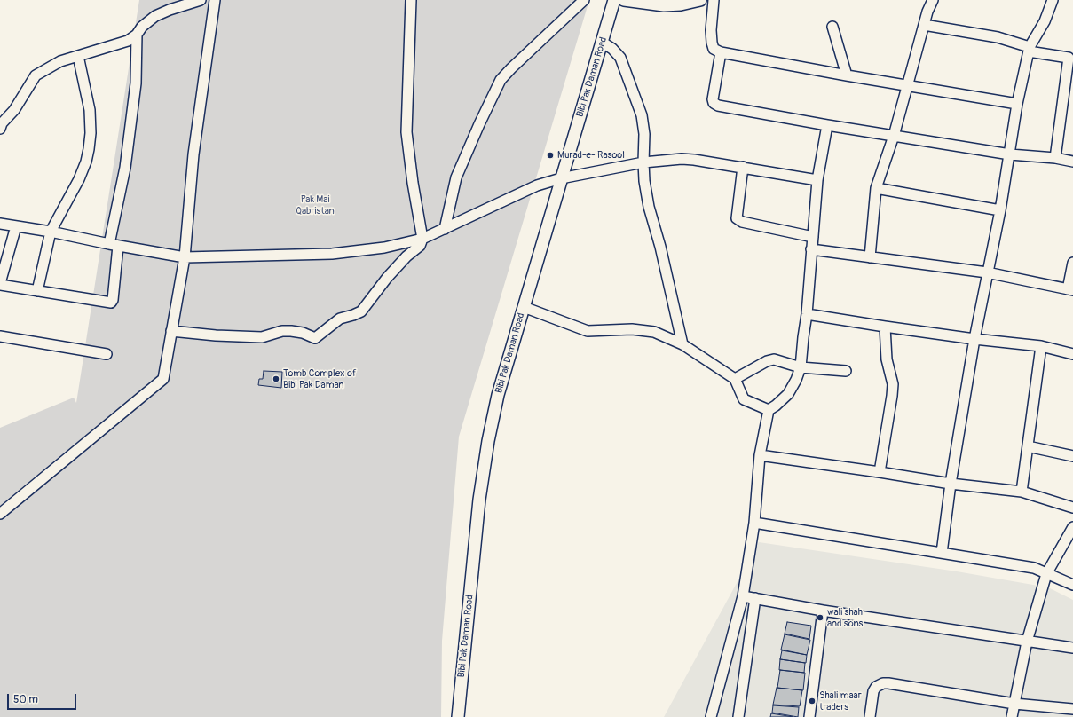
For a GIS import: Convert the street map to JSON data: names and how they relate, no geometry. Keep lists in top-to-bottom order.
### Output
{
  "streets": {
    "street": ["Bibi Pak Daman Road"]
  },
  "parks": ["Pak Mai Qabristan"],
  "places": [
    "Murad-e- Rasool",
    "Tomb Complex of Bibi Pak Daman",
    "wali shah and sons",
    "Shali maar traders"
  ],
  "scale_bar": "50 m"
}
